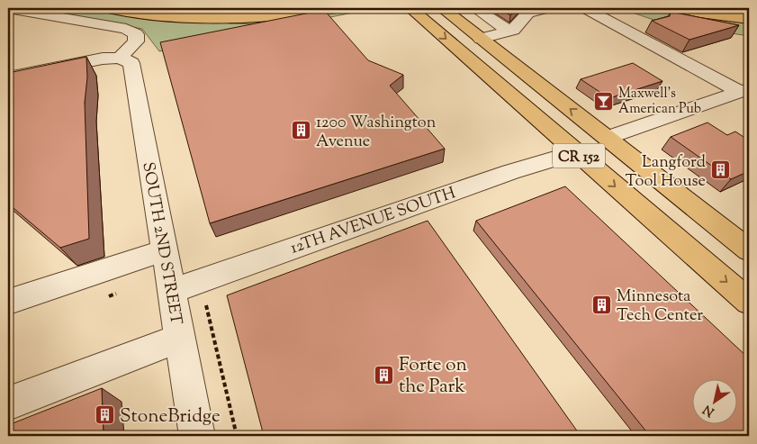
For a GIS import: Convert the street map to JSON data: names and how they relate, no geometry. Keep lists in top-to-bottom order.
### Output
{
  "streets": {
    "main road": ["CR 152"],
    "street": ["12TH AVENUE SOUTH", "SOUTH 2ND STREET"]
  },
  "crossings": [
    ["CR 152", "12TH AVENUE SOUTH"],
    ["12TH AVENUE SOUTH", "SOUTH 2ND STREET"]
  ],
  "places": {
    "bar": ["Maxwell's American Pub"],
    "building": [
      "1200 Washington Avenue",
      "Langford Tool House",
      "Minnesota Tech Center",
      "Forte on the Park",
      "StoneBridge"
    ]
  },
  "north": "bottom left"
}
